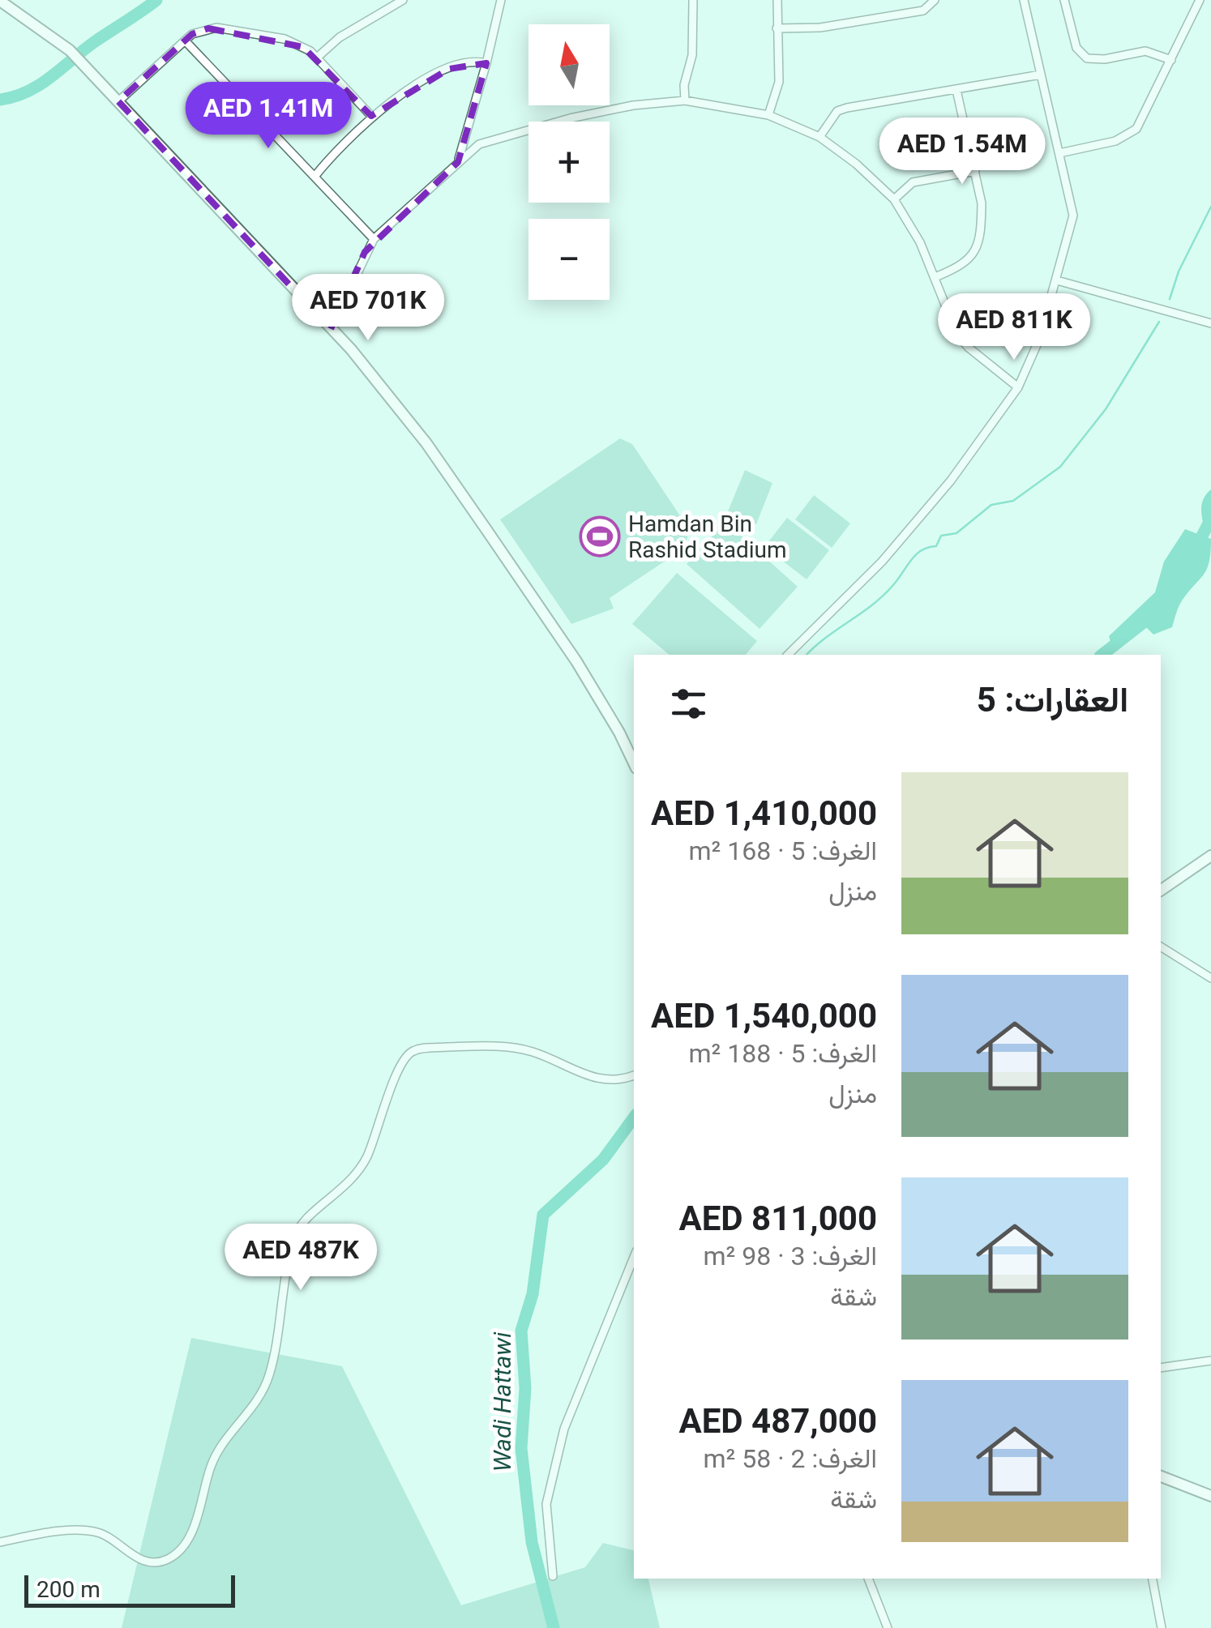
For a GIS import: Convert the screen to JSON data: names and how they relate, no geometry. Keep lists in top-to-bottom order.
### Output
{
  "water": ["Wadi Hattawi"],
  "places": {
    "sports": ["Hamdan Bin Rashid Stadium"]
  },
  "scale_bar": "200 m",
  "north": "top",
  "page": {
    "map_buttons": ["+", "−"],
    "price": [
      "AED 1.41M",
      "AED 1.54M",
      "AED 701K",
      "AED 811K",
      "AED 487K"
    ],
    "heading": "العقارات: 5",
    "list": [
      {
        "name": "AED 1,410,000",
        "note": "الغرف: 5 · 168 m² · منزل"
      },
      {
        "name": "AED 1,540,000",
        "note": "الغرف: 5 · 188 m² · منزل"
      },
      {
        "name": "AED 811,000",
        "note": "الغرف: 3 · 98 m² · شقة"
      },
      {
        "name": "AED 487,000",
        "note": "الغرف: 2 · 58 m² · شقة"
      }
    ],
    "scale": "200 m"
  }
}
